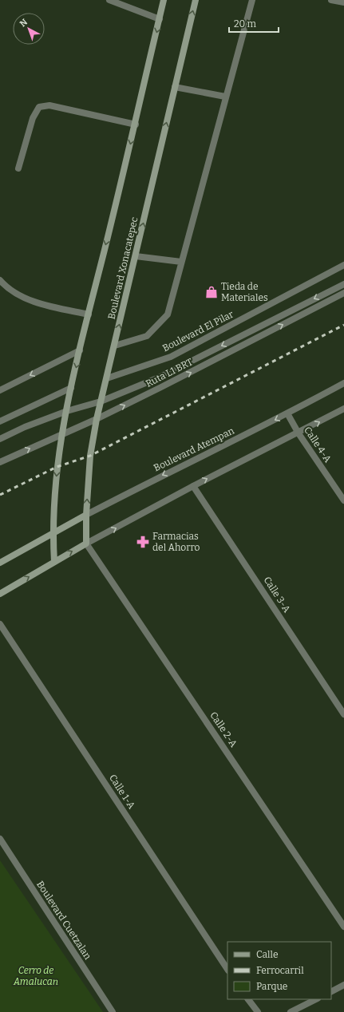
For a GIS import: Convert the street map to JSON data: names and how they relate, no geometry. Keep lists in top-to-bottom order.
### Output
{
  "streets": {
    "main road": ["Boulevard Xonacatepec", "Boulevard Atempan"],
    "street": [
      "Boulevard El Pilar",
      "Ruta L1 BRT",
      "Calle 4-A",
      "Calle 3-A",
      "Calle 2-A",
      "Calle 1-A",
      "Boulevard Cuetzalan"
    ]
  },
  "crossings": [
    ["Boulevard Xonacatepec", "Boulevard El Pilar"],
    ["Boulevard Xonacatepec", "Ruta L1 BRT"],
    ["Boulevard Xonacatepec", "Boulevard Atempan"],
    ["Boulevard Xonacatepec", "Calle 2-A"],
    ["Calle 4-A", "Boulevard Atempan"]
  ],
  "parks": ["Cerro de Amalucan"],
  "places": {
    "shop": ["Tieda de Materiales"],
    "pharmacy": ["Farmacias del Ahorro"]
  },
  "legend": ["Calle", "Ferrocarril", "Parque"],
  "scale_bar": "20 m",
  "north": "top left"
}
